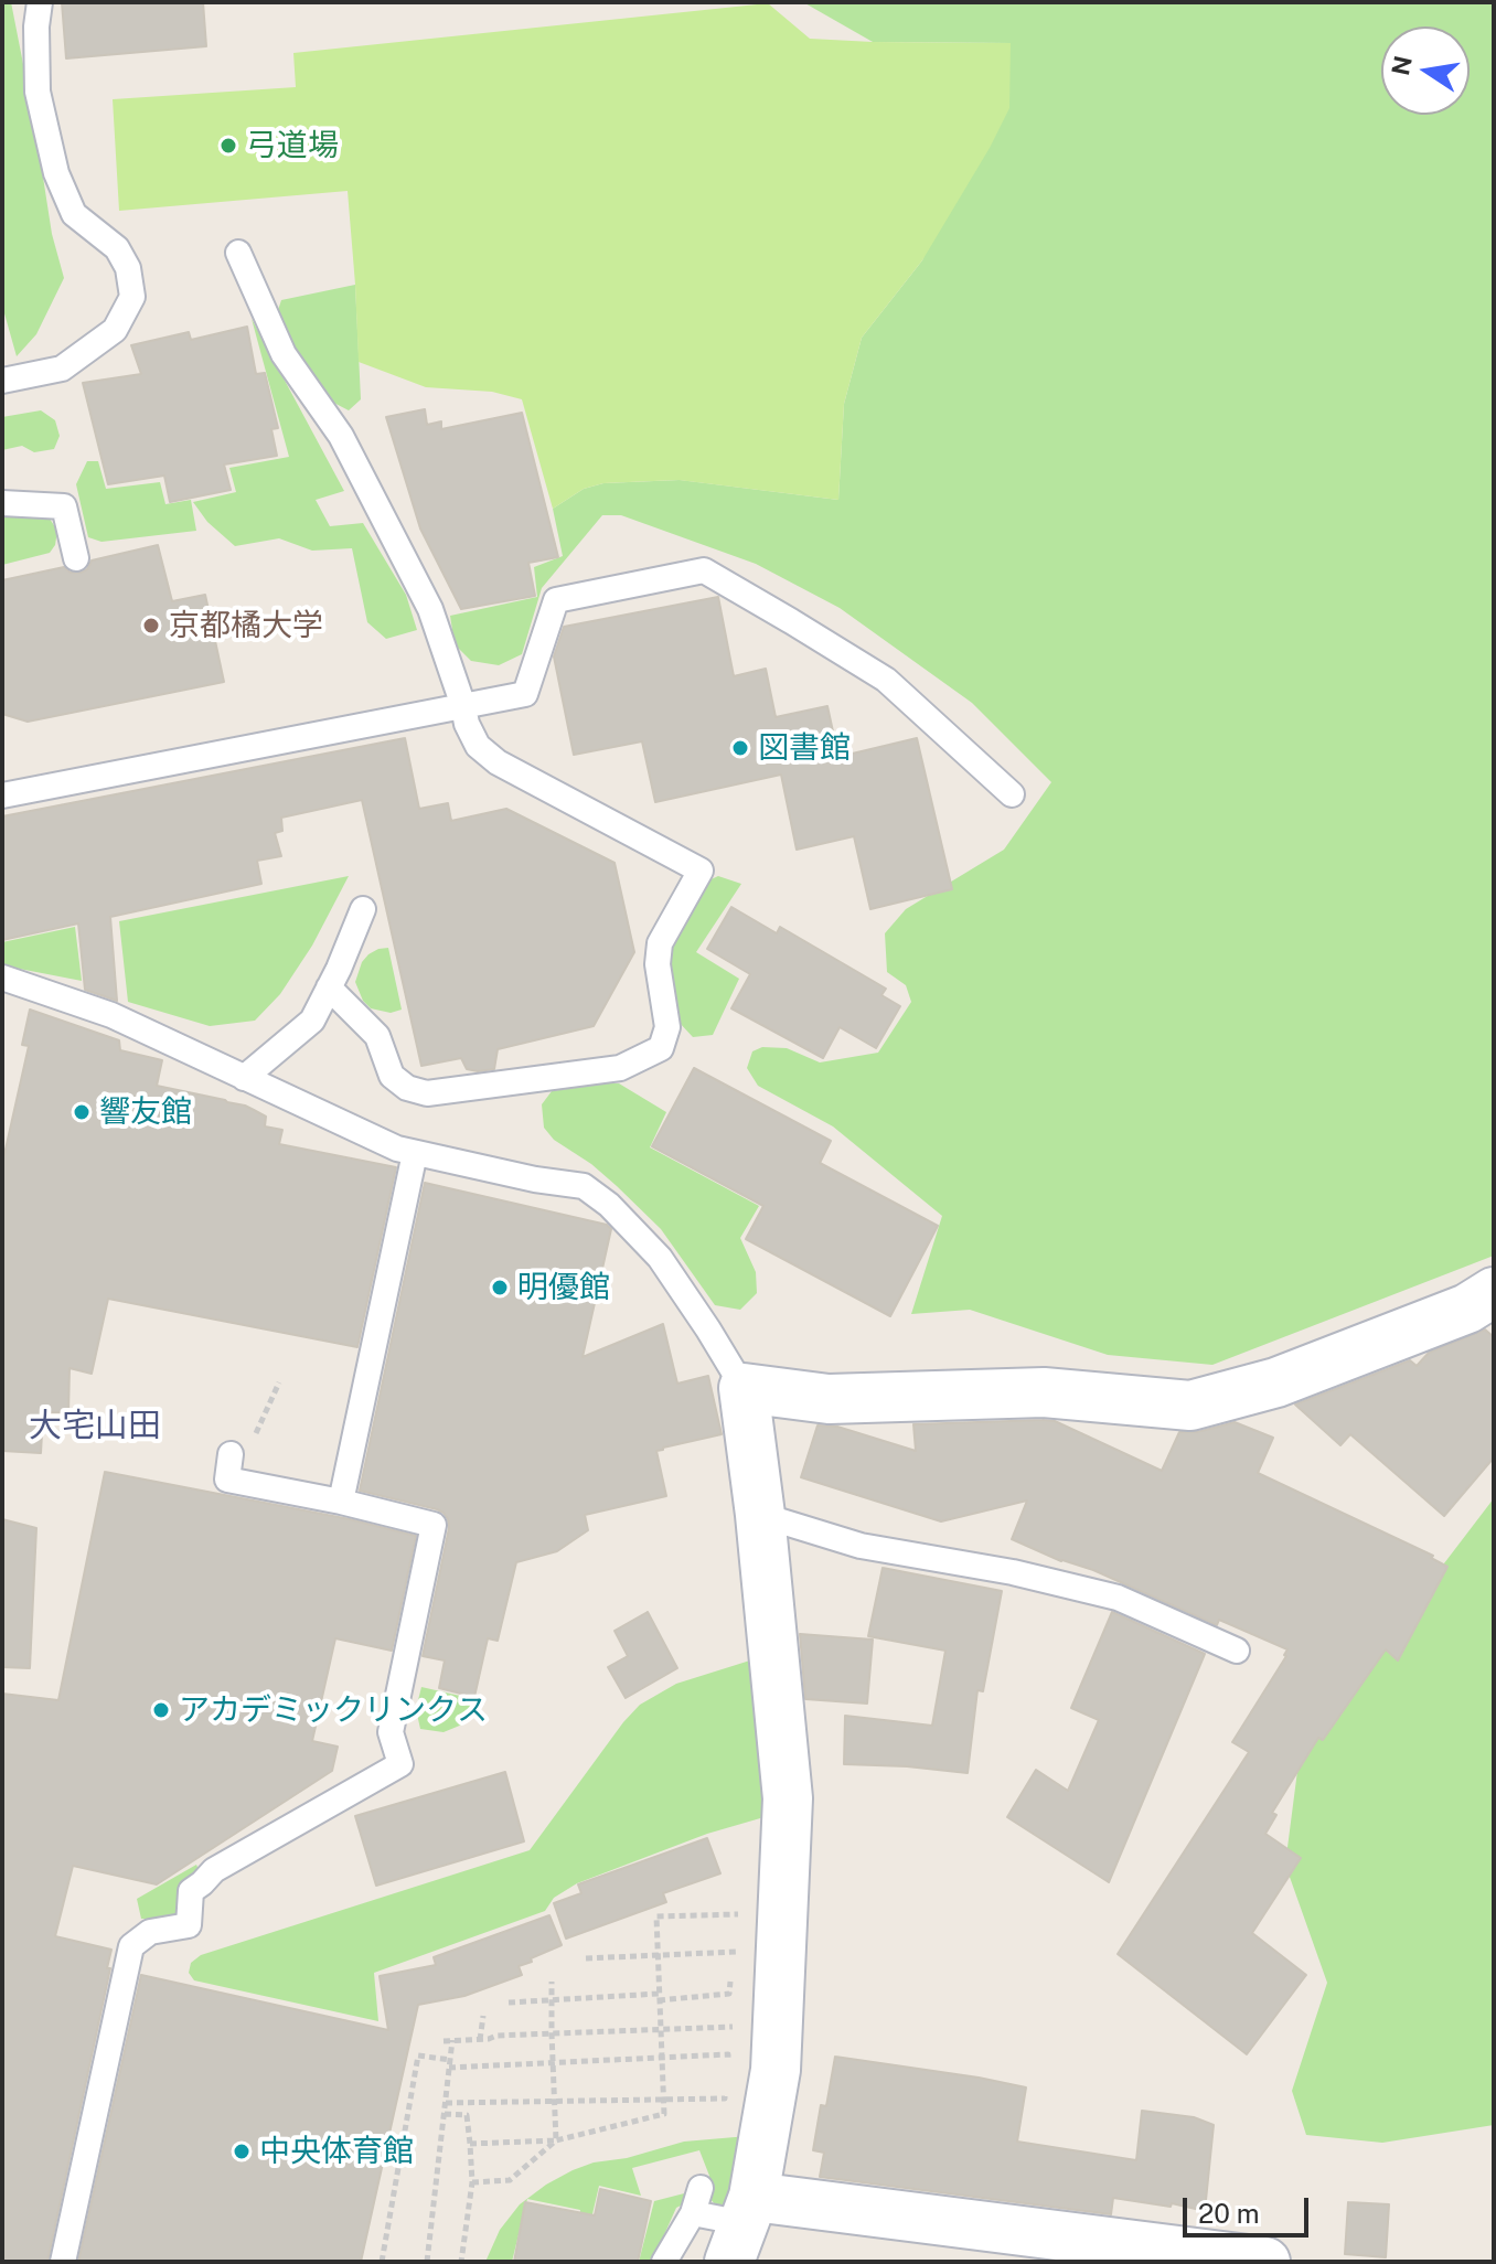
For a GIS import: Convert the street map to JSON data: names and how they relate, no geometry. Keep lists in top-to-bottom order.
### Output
{
  "districts": ["大宅山田"],
  "places": [
    "弓道場",
    "京都橘大学",
    "図書館",
    "響友館",
    "明優館",
    "アカデミックリンクス",
    "中央体育館"
  ],
  "scale_bar": "20 m",
  "north": "left"
}
